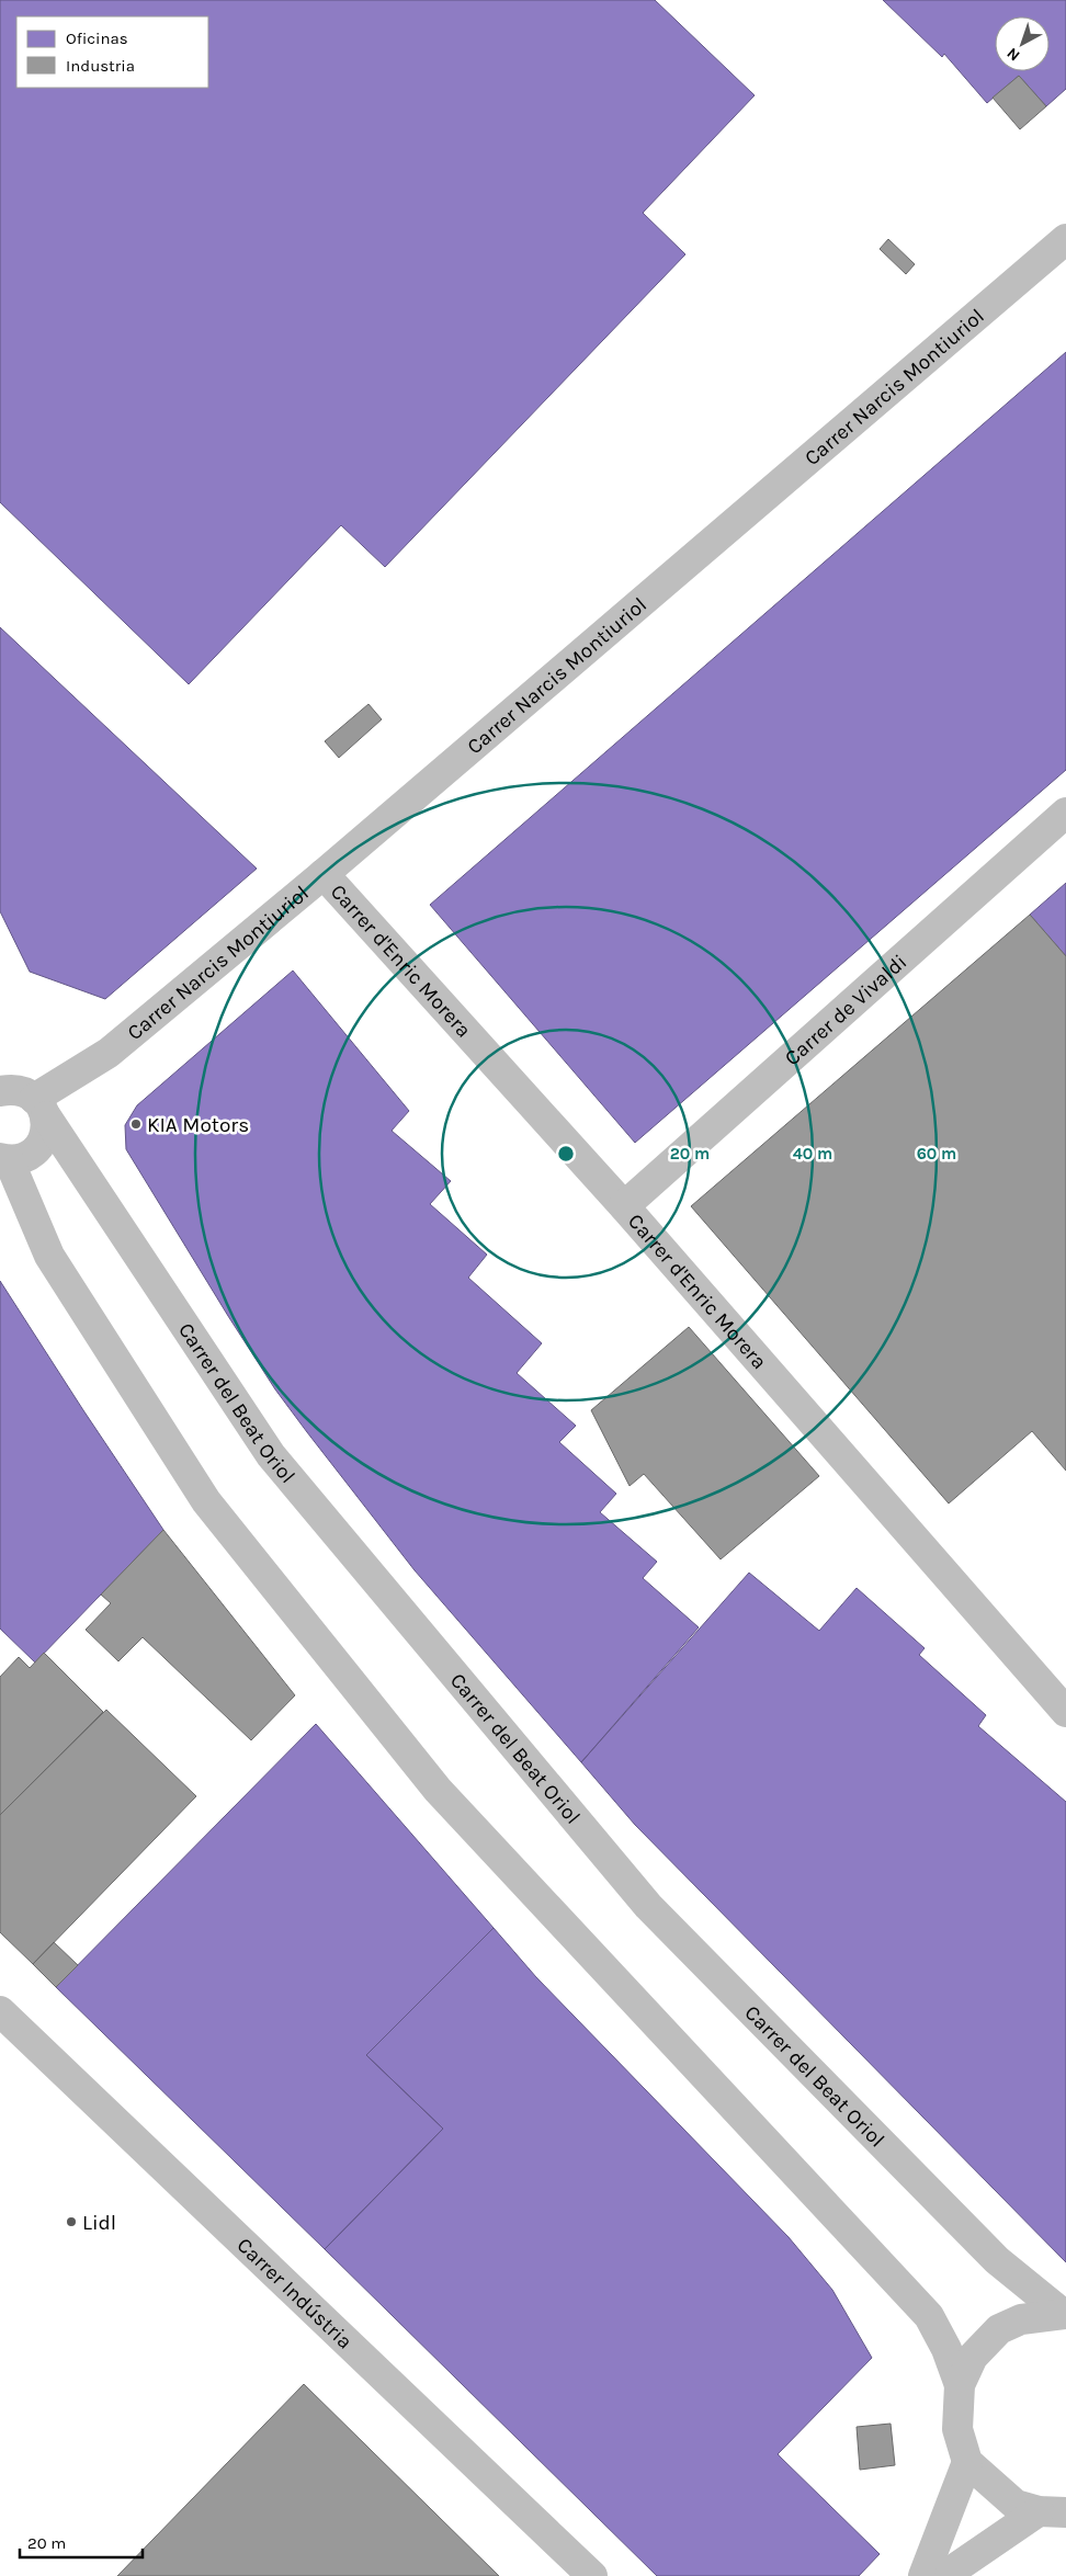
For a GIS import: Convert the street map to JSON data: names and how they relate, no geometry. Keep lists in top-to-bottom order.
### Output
{
  "streets": {
    "street": [
      "Carrer Narcis Montiuriol",
      "Carrer d'Enric Morera",
      "Carrer de Vivaldi",
      "Carrer del Beat Oriol",
      "Carrer Indústria"
    ]
  },
  "crossings": [
    ["Carrer Narcis Montiuriol", "Carrer d'Enric Morera"],
    ["Carrer Narcis Montiuriol", "Carrer del Beat Oriol"],
    ["Carrer d'Enric Morera", "Carrer de Vivaldi"]
  ],
  "places": ["KIA Motors", "Lidl"],
  "legend": ["Oficinas", "Industria"],
  "scale_bar": "20 m",
  "north": "bottom left",
  "rings": ["20 m", "40 m", "60 m"]
}
